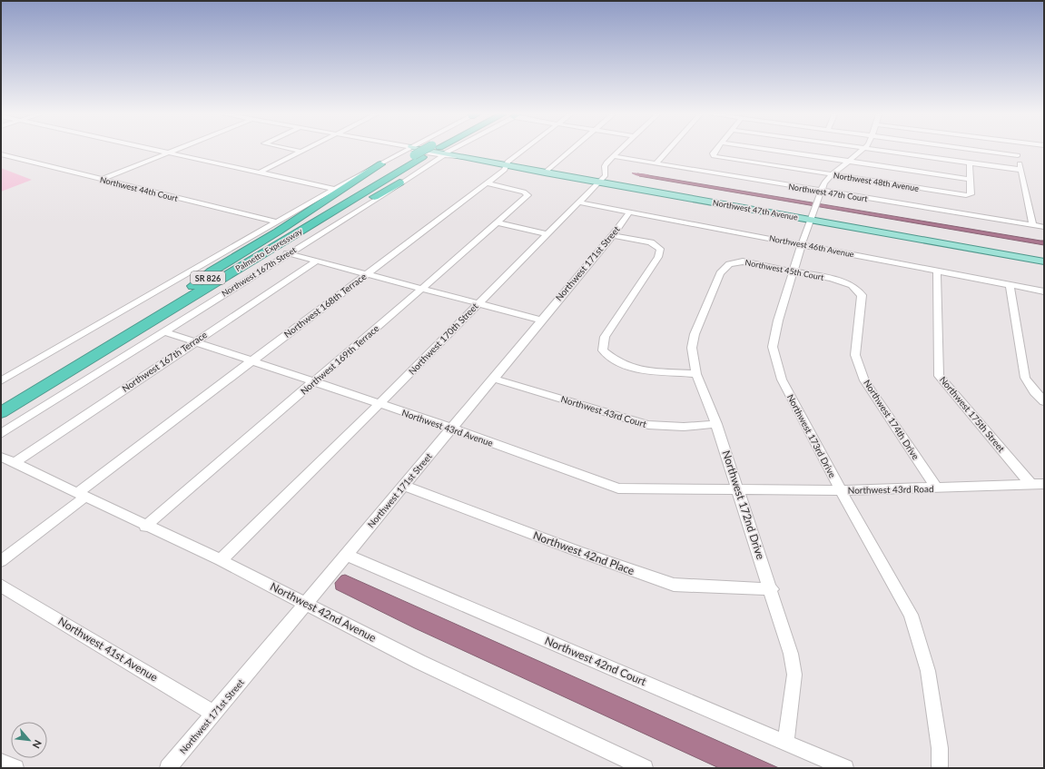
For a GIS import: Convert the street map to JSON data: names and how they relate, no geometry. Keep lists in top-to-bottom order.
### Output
{
  "streets": {
    "highway": ["Palmetto Expressway", "SR 826"],
    "main road": ["Northwest 47th Avenue"],
    "street": [
      "Northwest 48th Avenue",
      "Northwest 44th Court",
      "Northwest 47th Court",
      "Northwest 46th Avenue",
      "Northwest 171st Street",
      "Northwest 45th Court",
      "Northwest 167th Street",
      "Northwest 168th Terrace",
      "Northwest 170th Street",
      "Northwest 169th Terrace",
      "Northwest 167th Terrace",
      "Northwest 43rd Court",
      "Northwest 175th Street",
      "Northwest 174th Drive",
      "Northwest 43rd Avenue",
      "Northwest 173rd Drive",
      "Northwest 43rd Road",
      "Northwest 172nd Drive",
      "Northwest 42nd Place",
      "Northwest 42nd Avenue",
      "Northwest 41st Avenue",
      "Northwest 42nd Court"
    ]
  },
  "crossings": [
    ["Northwest 48th Avenue", "Northwest 173rd Drive"],
    ["Northwest 47th Court", "Northwest 170th Street"],
    ["Northwest 47th Court", "Northwest 173rd Drive"],
    ["Northwest 47th Avenue", "Palmetto Expressway"],
    ["Northwest 47th Avenue", "Northwest 167th Street"],
    ["Northwest 47th Avenue", "Northwest 168th Terrace"],
    ["Northwest 47th Avenue", "Northwest 170th Street"],
    ["Northwest 47th Avenue", "Northwest 173rd Drive"],
    ["Northwest 46th Avenue", "Northwest 171st Street"],
    ["Northwest 46th Avenue", "Northwest 170th Street"],
    ["Northwest 46th Avenue", "Northwest 175th Street"],
    ["Northwest 46th Avenue", "Northwest 173rd Drive"],
    ["Palmetto Expressway", "Northwest 167th Street"],
    ["Northwest 171st Street", "Northwest 43rd Court"],
    ["Northwest 171st Street", "Northwest 43rd Avenue"],
    ["Northwest 171st Street", "Northwest 42nd Place"],
    ["Northwest 171st Street", "Northwest 42nd Avenue"],
    ["Northwest 171st Street", "Northwest 41st Avenue"],
    ["Northwest 171st Street", "Northwest 42nd Court"],
    ["Northwest 45th Court", "Northwest 174th Drive"],
    ["Northwest 45th Court", "Northwest 173rd Drive"],
    ["Northwest 45th Court", "Northwest 172nd Drive"],
    ["Northwest 167th Street", "Northwest 43rd Avenue"],
    ["Northwest 168th Terrace", "Northwest 169th Terrace"],
    ["Northwest 168th Terrace", "Northwest 43rd Avenue"],
    ["Northwest 168th Terrace", "Northwest 42nd Avenue"],
    ["Northwest 170th Street", "Northwest 43rd Avenue"],
    ["Northwest 170th Street", "Northwest 42nd Avenue"],
    ["Northwest 169th Terrace", "Northwest 43rd Avenue"],
    ["Northwest 169th Terrace", "Northwest 42nd Avenue"],
    ["Northwest 167th Terrace", "Northwest 43rd Avenue"],
    ["Northwest 167th Terrace", "Northwest 42nd Avenue"],
    ["Northwest 43rd Court", "Northwest 172nd Drive"],
    ["Northwest 175th Street", "Northwest 43rd Road"],
    ["Northwest 174th Drive", "Northwest 43rd Road"],
    ["Northwest 43rd Avenue", "Northwest 43rd Road"],
    ["Northwest 43rd Avenue", "Northwest 172nd Drive"],
    ["Northwest 173rd Drive", "Northwest 43rd Road"],
    ["Northwest 43rd Road", "Northwest 172nd Drive"],
    ["Northwest 172nd Drive", "Northwest 42nd Place"],
    ["Northwest 172nd Drive", "Northwest 42nd Court"]
  ],
  "north": "bottom right"
}
